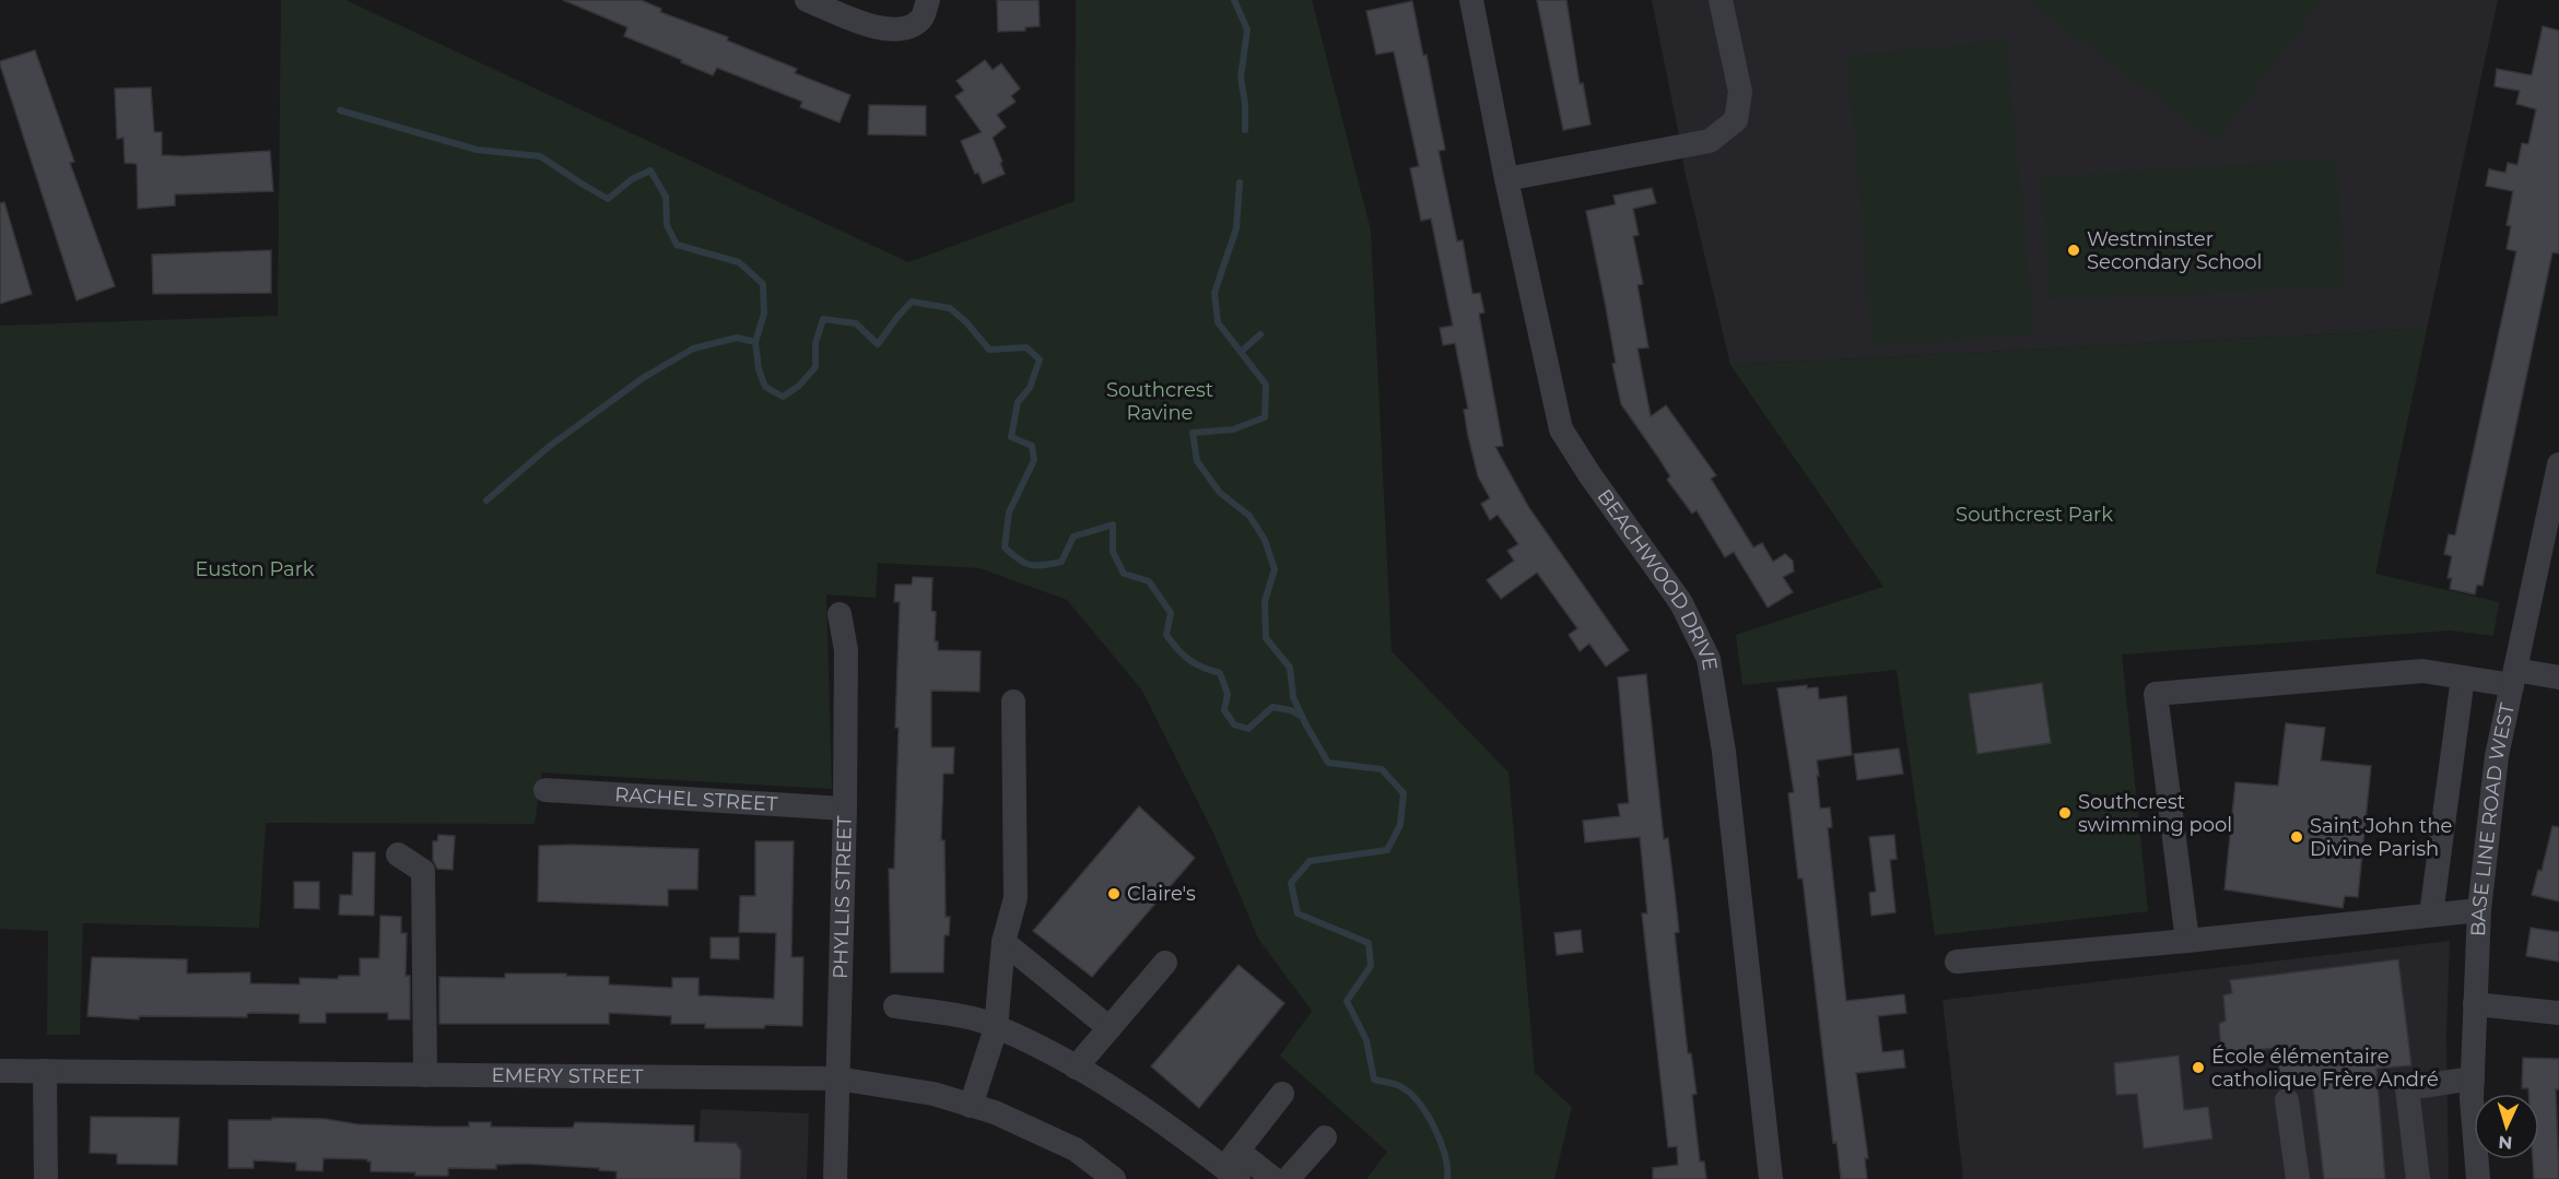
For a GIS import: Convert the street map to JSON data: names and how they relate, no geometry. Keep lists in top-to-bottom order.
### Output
{
  "streets": {
    "street": [
      "BEACHWOOD DRIVE",
      "RACHEL STREET",
      "BASE LINE ROAD WEST",
      "PHYLLIS STREET",
      "EMERY STREET"
    ]
  },
  "crossings": [
    ["RACHEL STREET", "PHYLLIS STREET"],
    ["PHYLLIS STREET", "EMERY STREET"]
  ],
  "parks": ["Southcrest Ravine", "Southcrest Park", "Euston Park"],
  "places": [
    "Westminster Secondary School",
    "Southcrest swimming pool",
    "Saint John the Divine Parish",
    "Claire's",
    "École élémentaire catholique Frère André"
  ],
  "north": "bottom"
}
